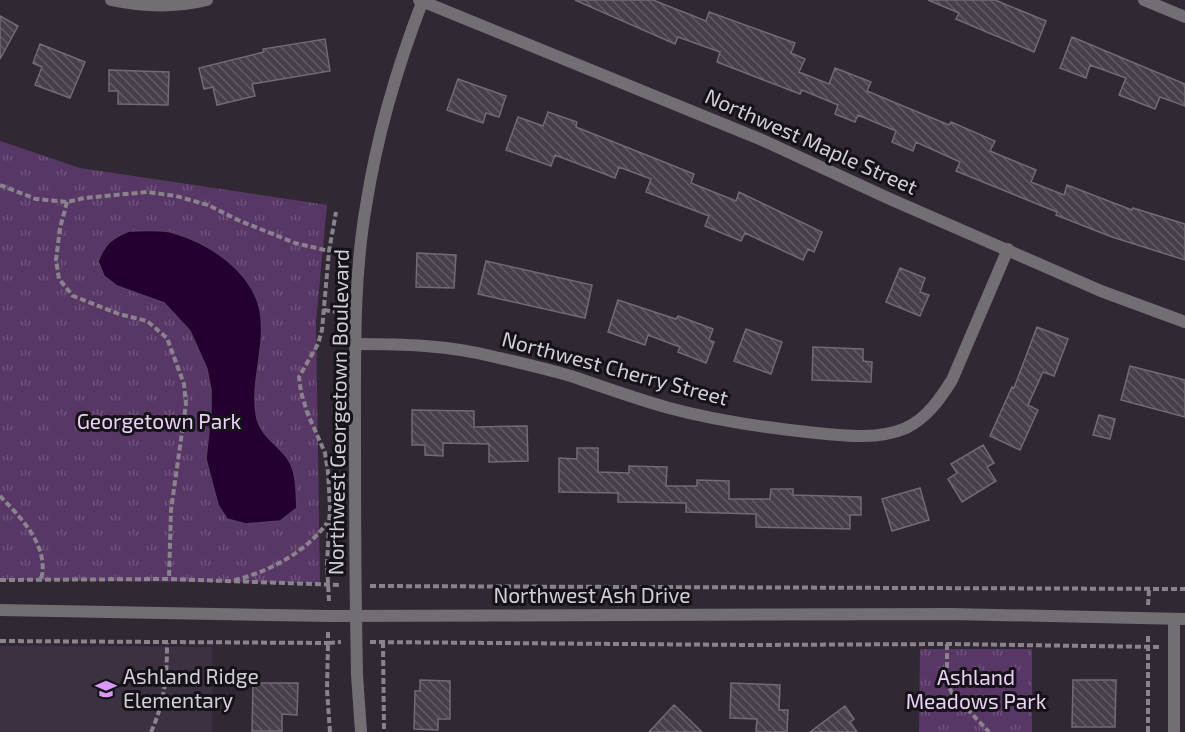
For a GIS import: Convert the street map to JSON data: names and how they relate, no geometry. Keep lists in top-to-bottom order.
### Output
{
  "streets": {
    "street": [
      "Northwest Maple Street",
      "Northwest Cherry Street",
      "Northwest Georgetown Boulevard",
      "Northwest Ash Drive"
    ]
  },
  "crossings": [
    ["Northwest Maple Street", "Northwest Cherry Street"],
    ["Northwest Maple Street", "Northwest Georgetown Boulevard"],
    ["Northwest Cherry Street", "Northwest Georgetown Boulevard"],
    ["Northwest Georgetown Boulevard", "Northwest Ash Drive"]
  ],
  "parks": ["Georgetown Park", "Ashland Meadows Park"],
  "places": {
    "school or university": ["Ashland Ridge Elementary"]
  }
}
